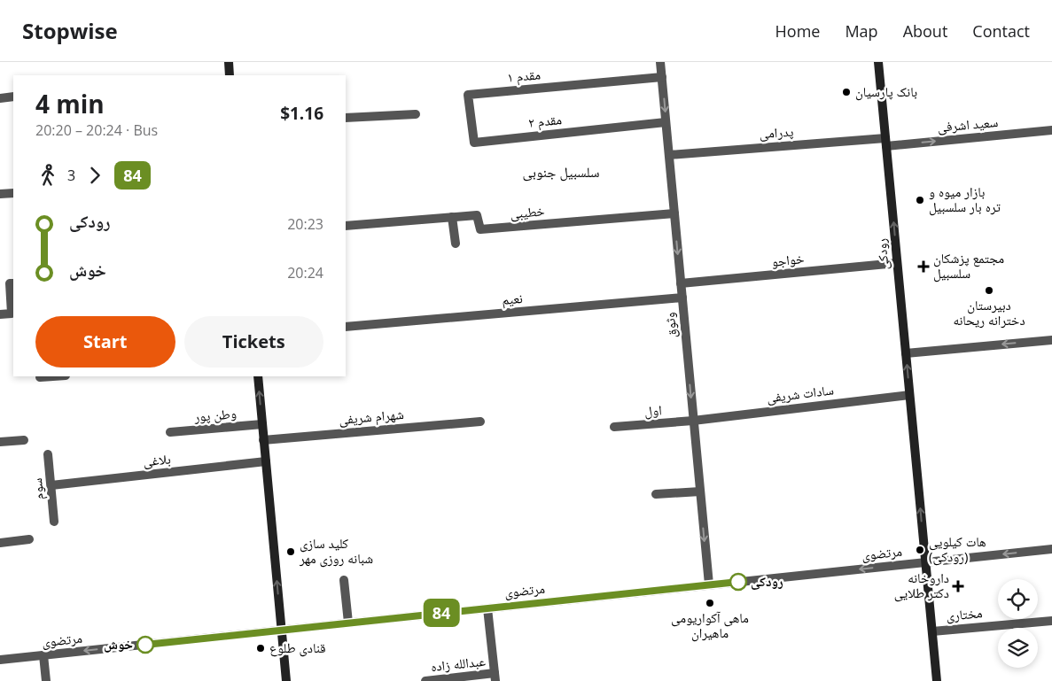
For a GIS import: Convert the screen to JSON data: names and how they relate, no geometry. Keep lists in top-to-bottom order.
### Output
{
  "streets": {
    "main road": ["رودکی"],
    "street": [
      "مقدم ۱",
      "مقدم ۲",
      "سعید اشرفی",
      "پدرامی",
      "خطیبی",
      "خواجو",
      "نعیم",
      "وثوق",
      "سادات شریفی",
      "اول",
      "وطن پور",
      "شهرام شریفی",
      "بلاغی",
      "سوم",
      "مرتضوی",
      "مختاری",
      "عبدالله زاده"
    ]
  },
  "crossings": [
    ["مقدم ۱", "مقدم ۲"],
    ["مقدم ۱", "وثوق"],
    ["مقدم ۲", "وثوق"],
    ["سعید اشرفی", "پدرامی"],
    ["سعید اشرفی", "رودکی"],
    ["پدرامی", "رودکی"],
    ["پدرامی", "وثوق"],
    ["خطیبی", "وثوق"],
    ["رودکی", "خواجو"],
    ["رودکی", "سادات شریفی"],
    ["رودکی", "مرتضوی"],
    ["رودکی", "مختاری"],
    ["خواجو", "وثوق"],
    ["نعیم", "وثوق"],
    ["وثوق", "سادات شریفی"],
    ["وثوق", "اول"],
    ["وثوق", "مرتضوی"],
    ["سادات شریفی", "اول"],
    ["بلاغی", "سوم"]
  ],
  "one_way": [
    "سعید اشرفی",
    "رودکی",
    "وثوق",
    "مرتضوی"
  ],
  "districts": ["سلسبیل جنوبی"],
  "places": {
    "other": [
      "بانک پارسیان",
      "بازار میوه و تره بار سلسبیل",
      "دبیرستان دخترانه ریحانه",
      "هات کیلویی (رودکی)",
      "کلید سازی شبانه روزی مهر",
      "رودکی",
      "ماهی آکواریومی ماهیران",
      "خوش",
      "قنادی طلوع"
    ],
    "health": ["مجتمع پزشکان سلسبیل", "داروخانه دکتر طلایی"]
  },
  "lines": ["bus line 84"],
  "page": {
    "header": "Stopwise",
    "nav": [
      "Home",
      "Map",
      "About",
      "Contact"
    ],
    "on_map": "84",
    "heading": ["4 min", "20:20 – 20:24 · Bus", "$1.16"],
    "legs": ["3", "84"],
    "list": [
      {
        "name": "رودکی",
        "value": "20:23"
      },
      {
        "name": "خوش",
        "value": "20:24"
      }
    ],
    "buttons": ["Start", "Tickets"]
  }
}
